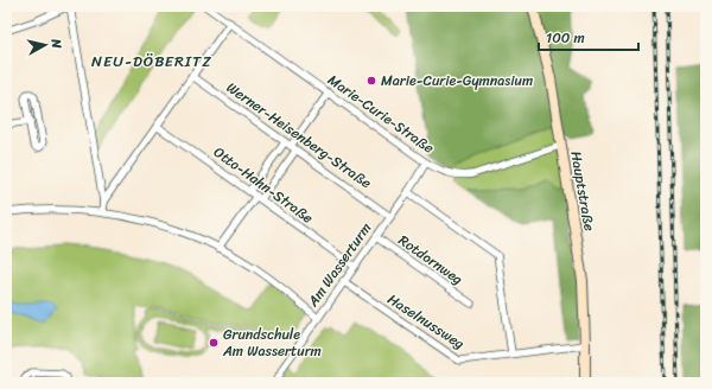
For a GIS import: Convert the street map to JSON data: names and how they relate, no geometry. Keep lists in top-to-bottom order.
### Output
{
  "streets": {
    "street": [
      "Marie-Curie-Straße",
      "Werner-Heisenberg-Straße",
      "Otto-Hahn-Straße",
      "Hauptstraße",
      "Rotdornweg",
      "Am Wasserturm",
      "Haselnussweg"
    ]
  },
  "crossings": [
    ["Marie-Curie-Straße", "Hauptstraße"],
    ["Marie-Curie-Straße", "Am Wasserturm"],
    ["Werner-Heisenberg-Straße", "Am Wasserturm"],
    ["Otto-Hahn-Straße", "Am Wasserturm"],
    ["Hauptstraße", "Haselnussweg"],
    ["Rotdornweg", "Am Wasserturm"],
    ["Am Wasserturm", "Haselnussweg"]
  ],
  "districts": ["NEU-DÖBERITZ"],
  "places": ["Marie-Curie-Gymnasium", "Grundschule Am Wasserturm"],
  "scale_bar": "100 m",
  "north": "right"
}
